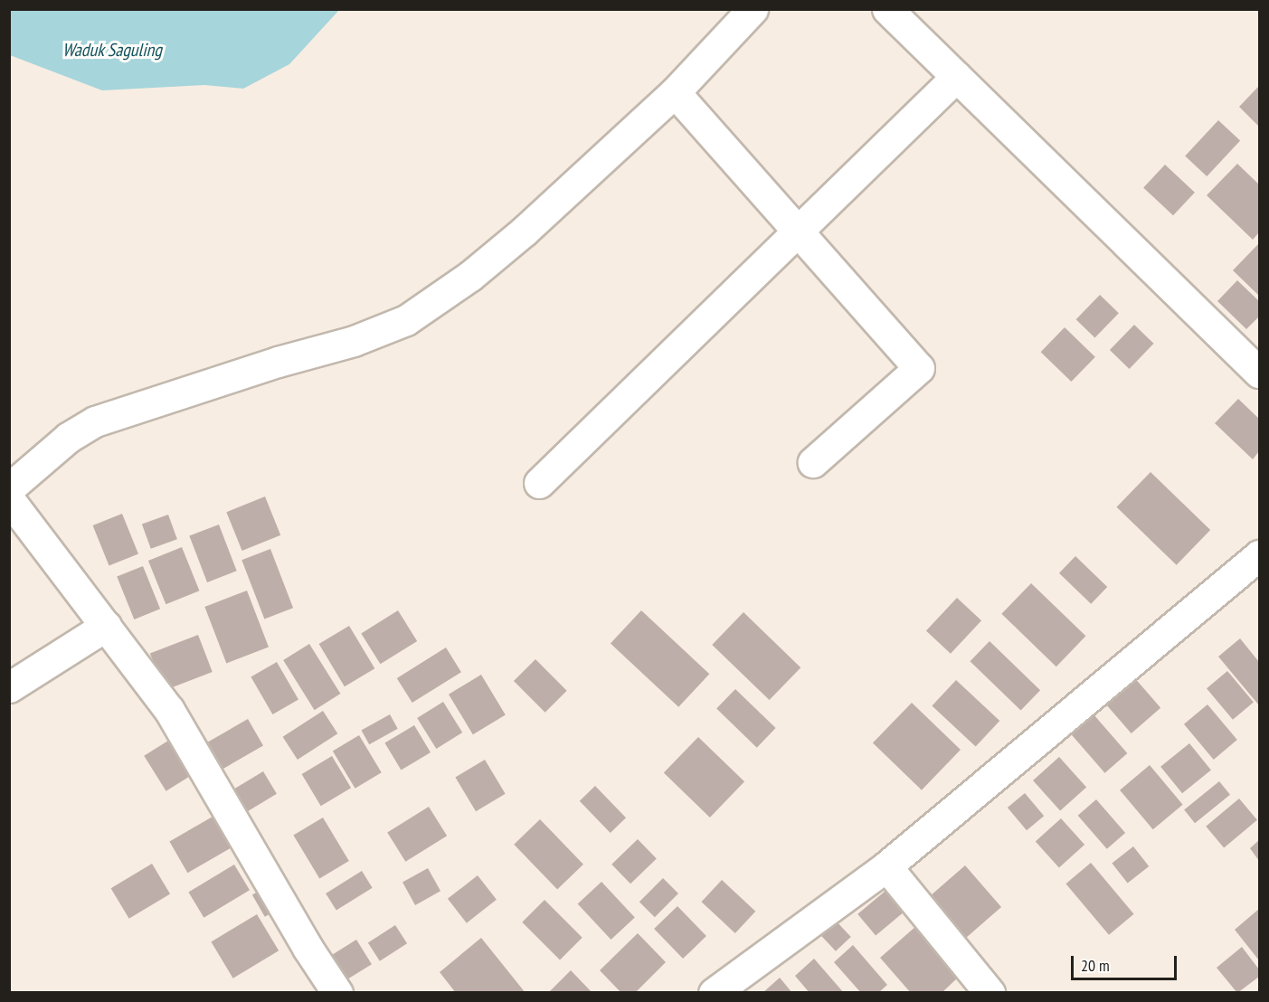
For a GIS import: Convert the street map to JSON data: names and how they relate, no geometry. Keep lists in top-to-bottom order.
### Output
{
  "water": ["Waduk Saguling"],
  "scale_bar": "20 m"
}
